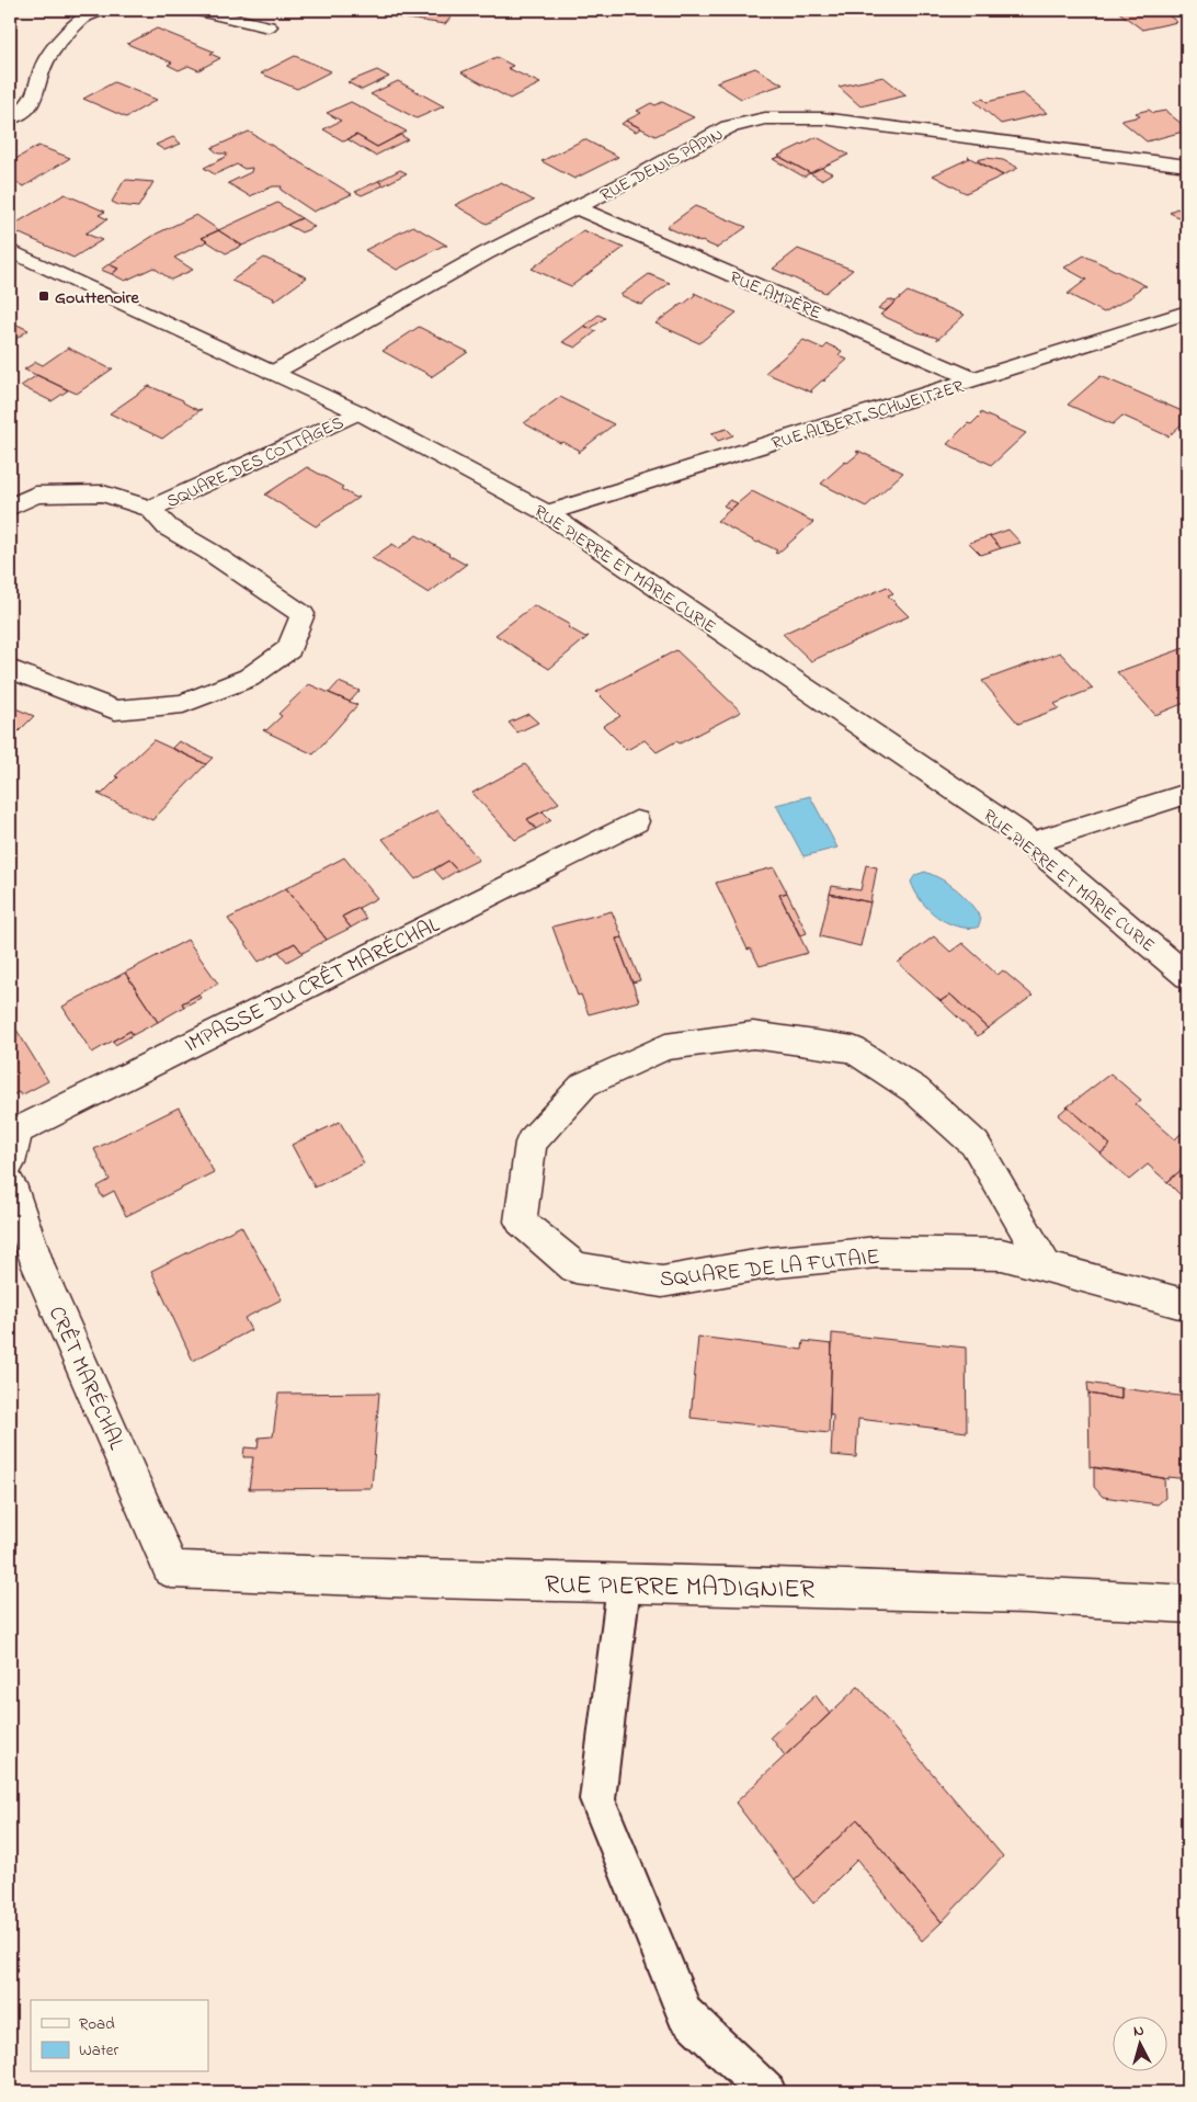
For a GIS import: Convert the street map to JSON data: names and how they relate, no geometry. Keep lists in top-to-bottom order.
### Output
{
  "streets": {
    "street": [
      "RUE DENIS PAPIN",
      "RUE AMPÈRE",
      "RUE ALBERT SCHWEITZER",
      "SQUARE DES COTTAGES",
      "RUE PIERRE ET MARIE CURIE",
      "IMPASSE DU CRÊT MARÉCHAL",
      "SQUARE DE LA FUTAIE",
      "CRÊT MARÉCHAL",
      "RUE PIERRE MADIGNIER"
    ]
  },
  "crossings": [
    ["RUE DENIS PAPIN", "RUE AMPÈRE"],
    ["RUE DENIS PAPIN", "RUE PIERRE ET MARIE CURIE"],
    ["RUE AMPÈRE", "RUE ALBERT SCHWEITZER"],
    ["RUE ALBERT SCHWEITZER", "RUE PIERRE ET MARIE CURIE"],
    ["SQUARE DES COTTAGES", "RUE PIERRE ET MARIE CURIE"],
    ["CRÊT MARÉCHAL", "RUE PIERRE MADIGNIER"]
  ],
  "places": {
    "transit": ["Gouttenoire"]
  },
  "legend": ["Road", "Water"],
  "north": "top"
}
